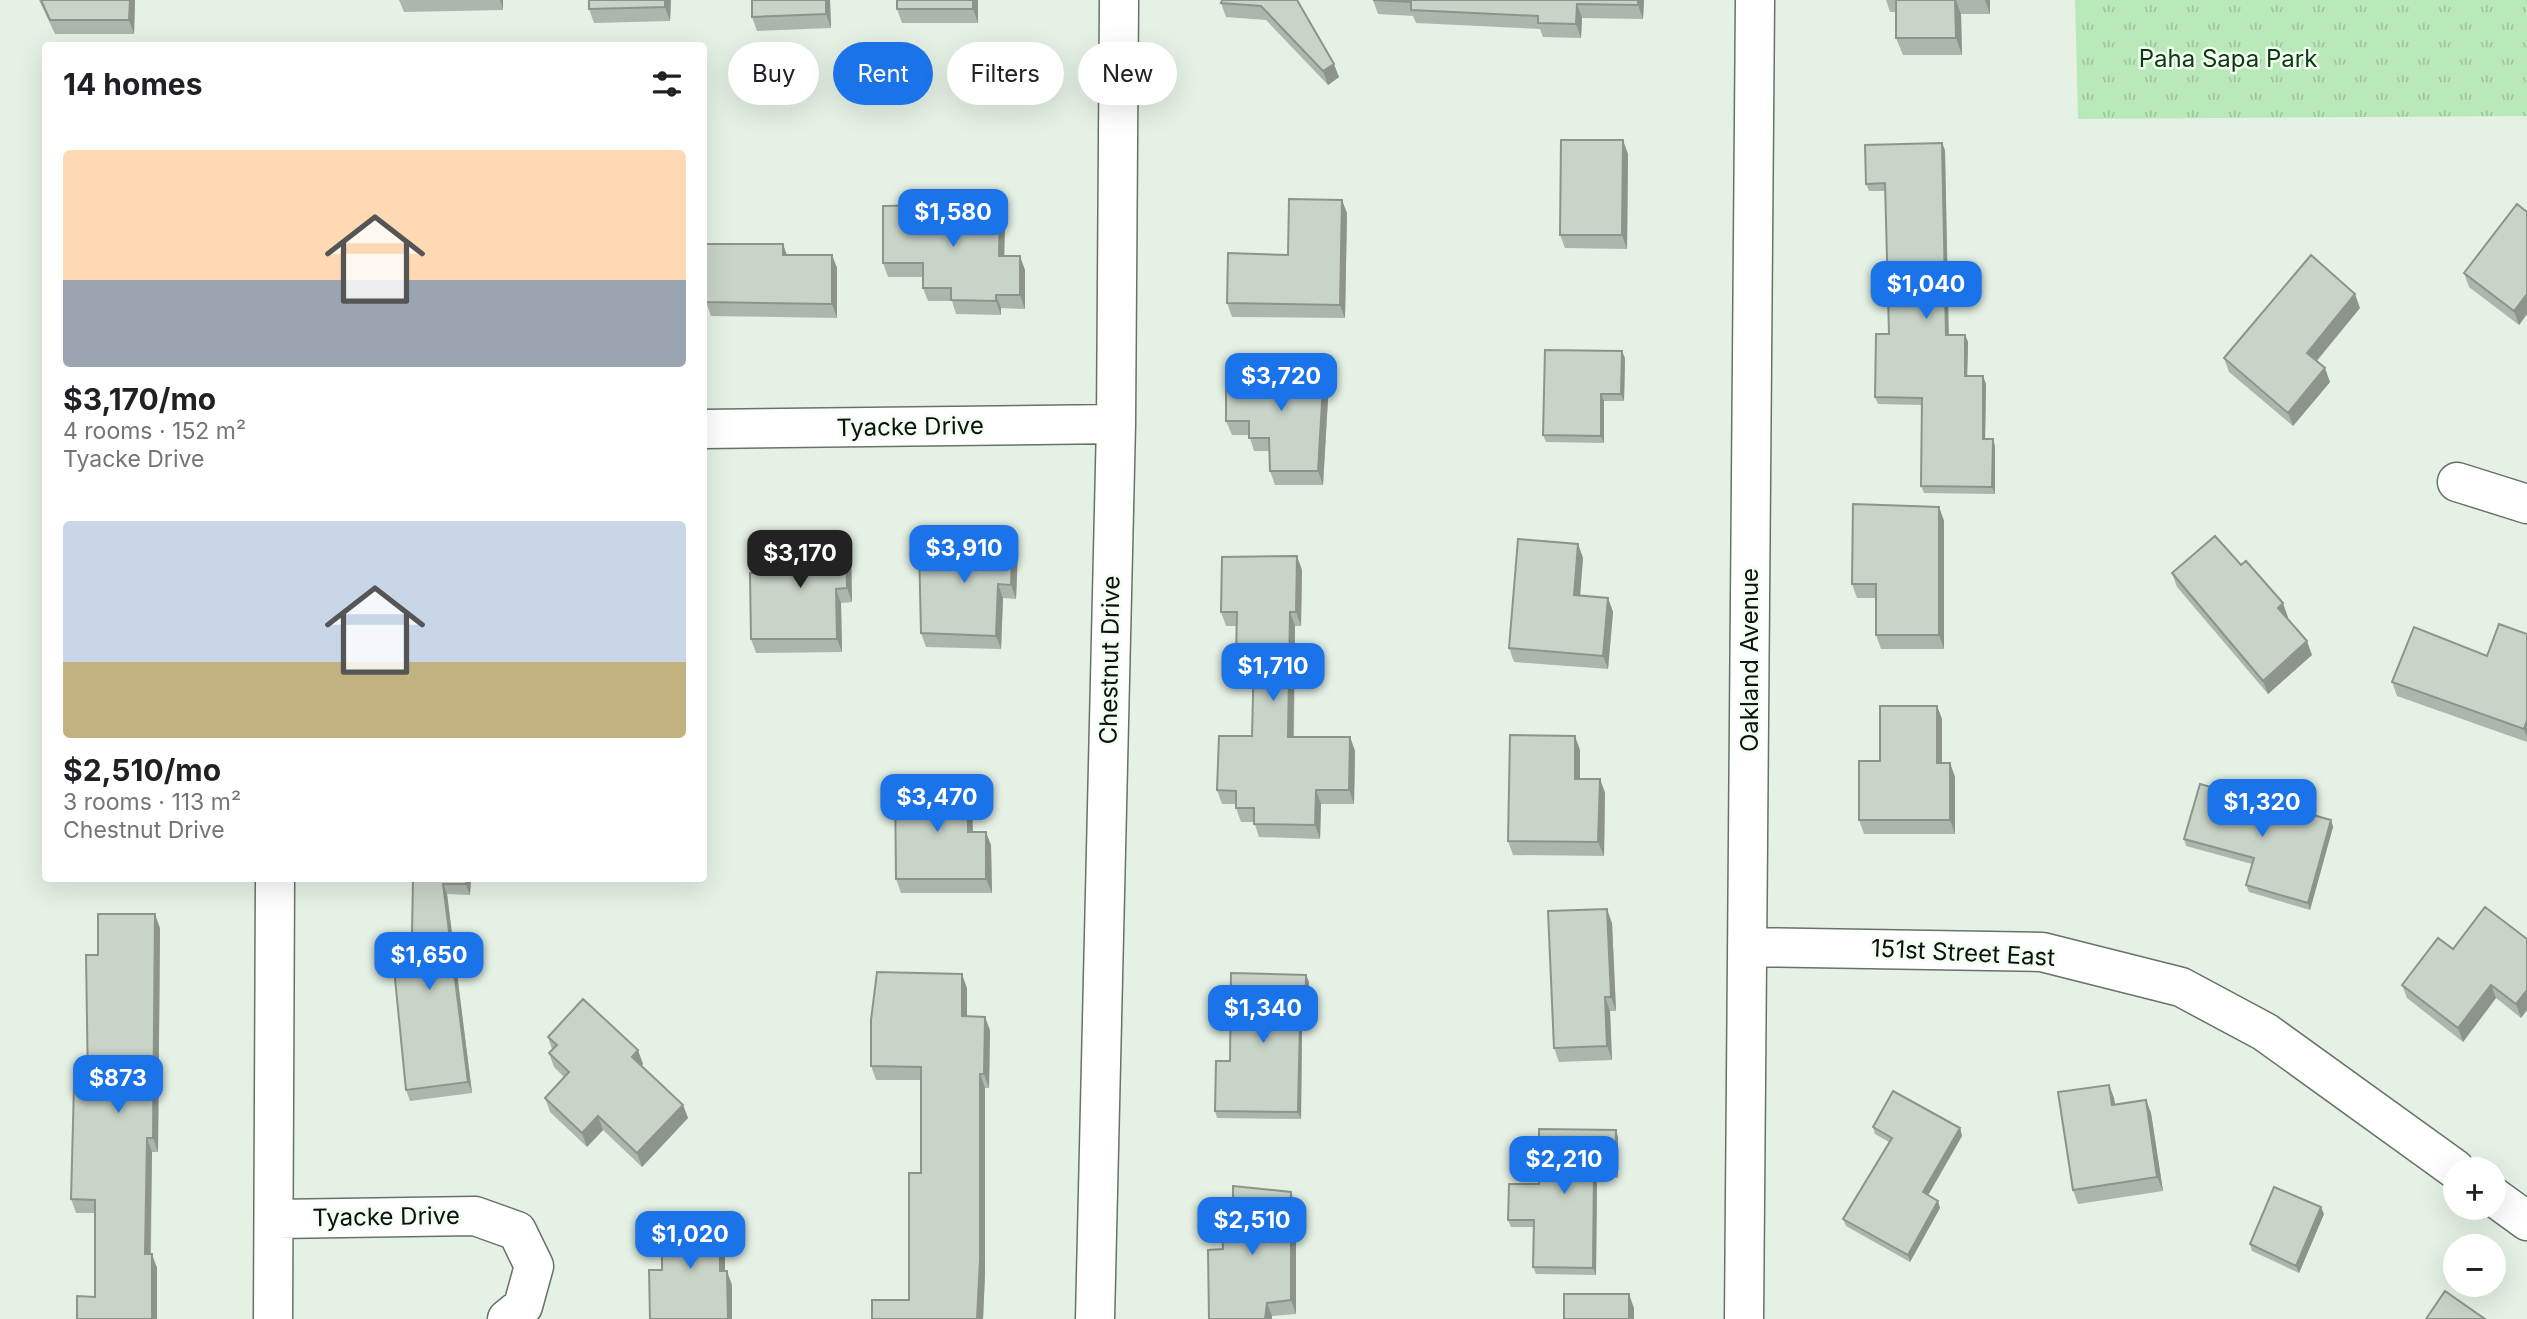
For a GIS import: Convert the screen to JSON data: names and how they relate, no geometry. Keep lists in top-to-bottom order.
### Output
{
  "streets": {
    "street": [
      "Tyacke Drive",
      "Chestnut Drive",
      "Oakland Avenue",
      "151st Street East"
    ]
  },
  "crossings": [
    ["Tyacke Drive", "Chestnut Drive"],
    ["Oakland Avenue", "151st Street East"]
  ],
  "parks": ["Paha Sapa Park"],
  "page": {
    "chip": [
      "Buy",
      "Rent",
      "Filters",
      "New"
    ],
    "heading": "14 homes",
    "list": [
      {
        "name": "$3,170/mo",
        "note": "4 rooms · 152 m² · Tyacke Drive"
      },
      {
        "name": "$2,510/mo",
        "note": "3 rooms · 113 m² · Chestnut Drive"
      }
    ],
    "price": [
      "$1,580",
      "$1,040",
      "$3,720",
      "$3,910",
      "$3,170",
      "$1,710",
      "$3,470",
      "$1,320",
      "$1,650",
      "$1,340",
      "$873",
      "$2,210",
      "$2,510",
      "$1,020"
    ],
    "map_buttons": ["+", "−"]
  }
}
